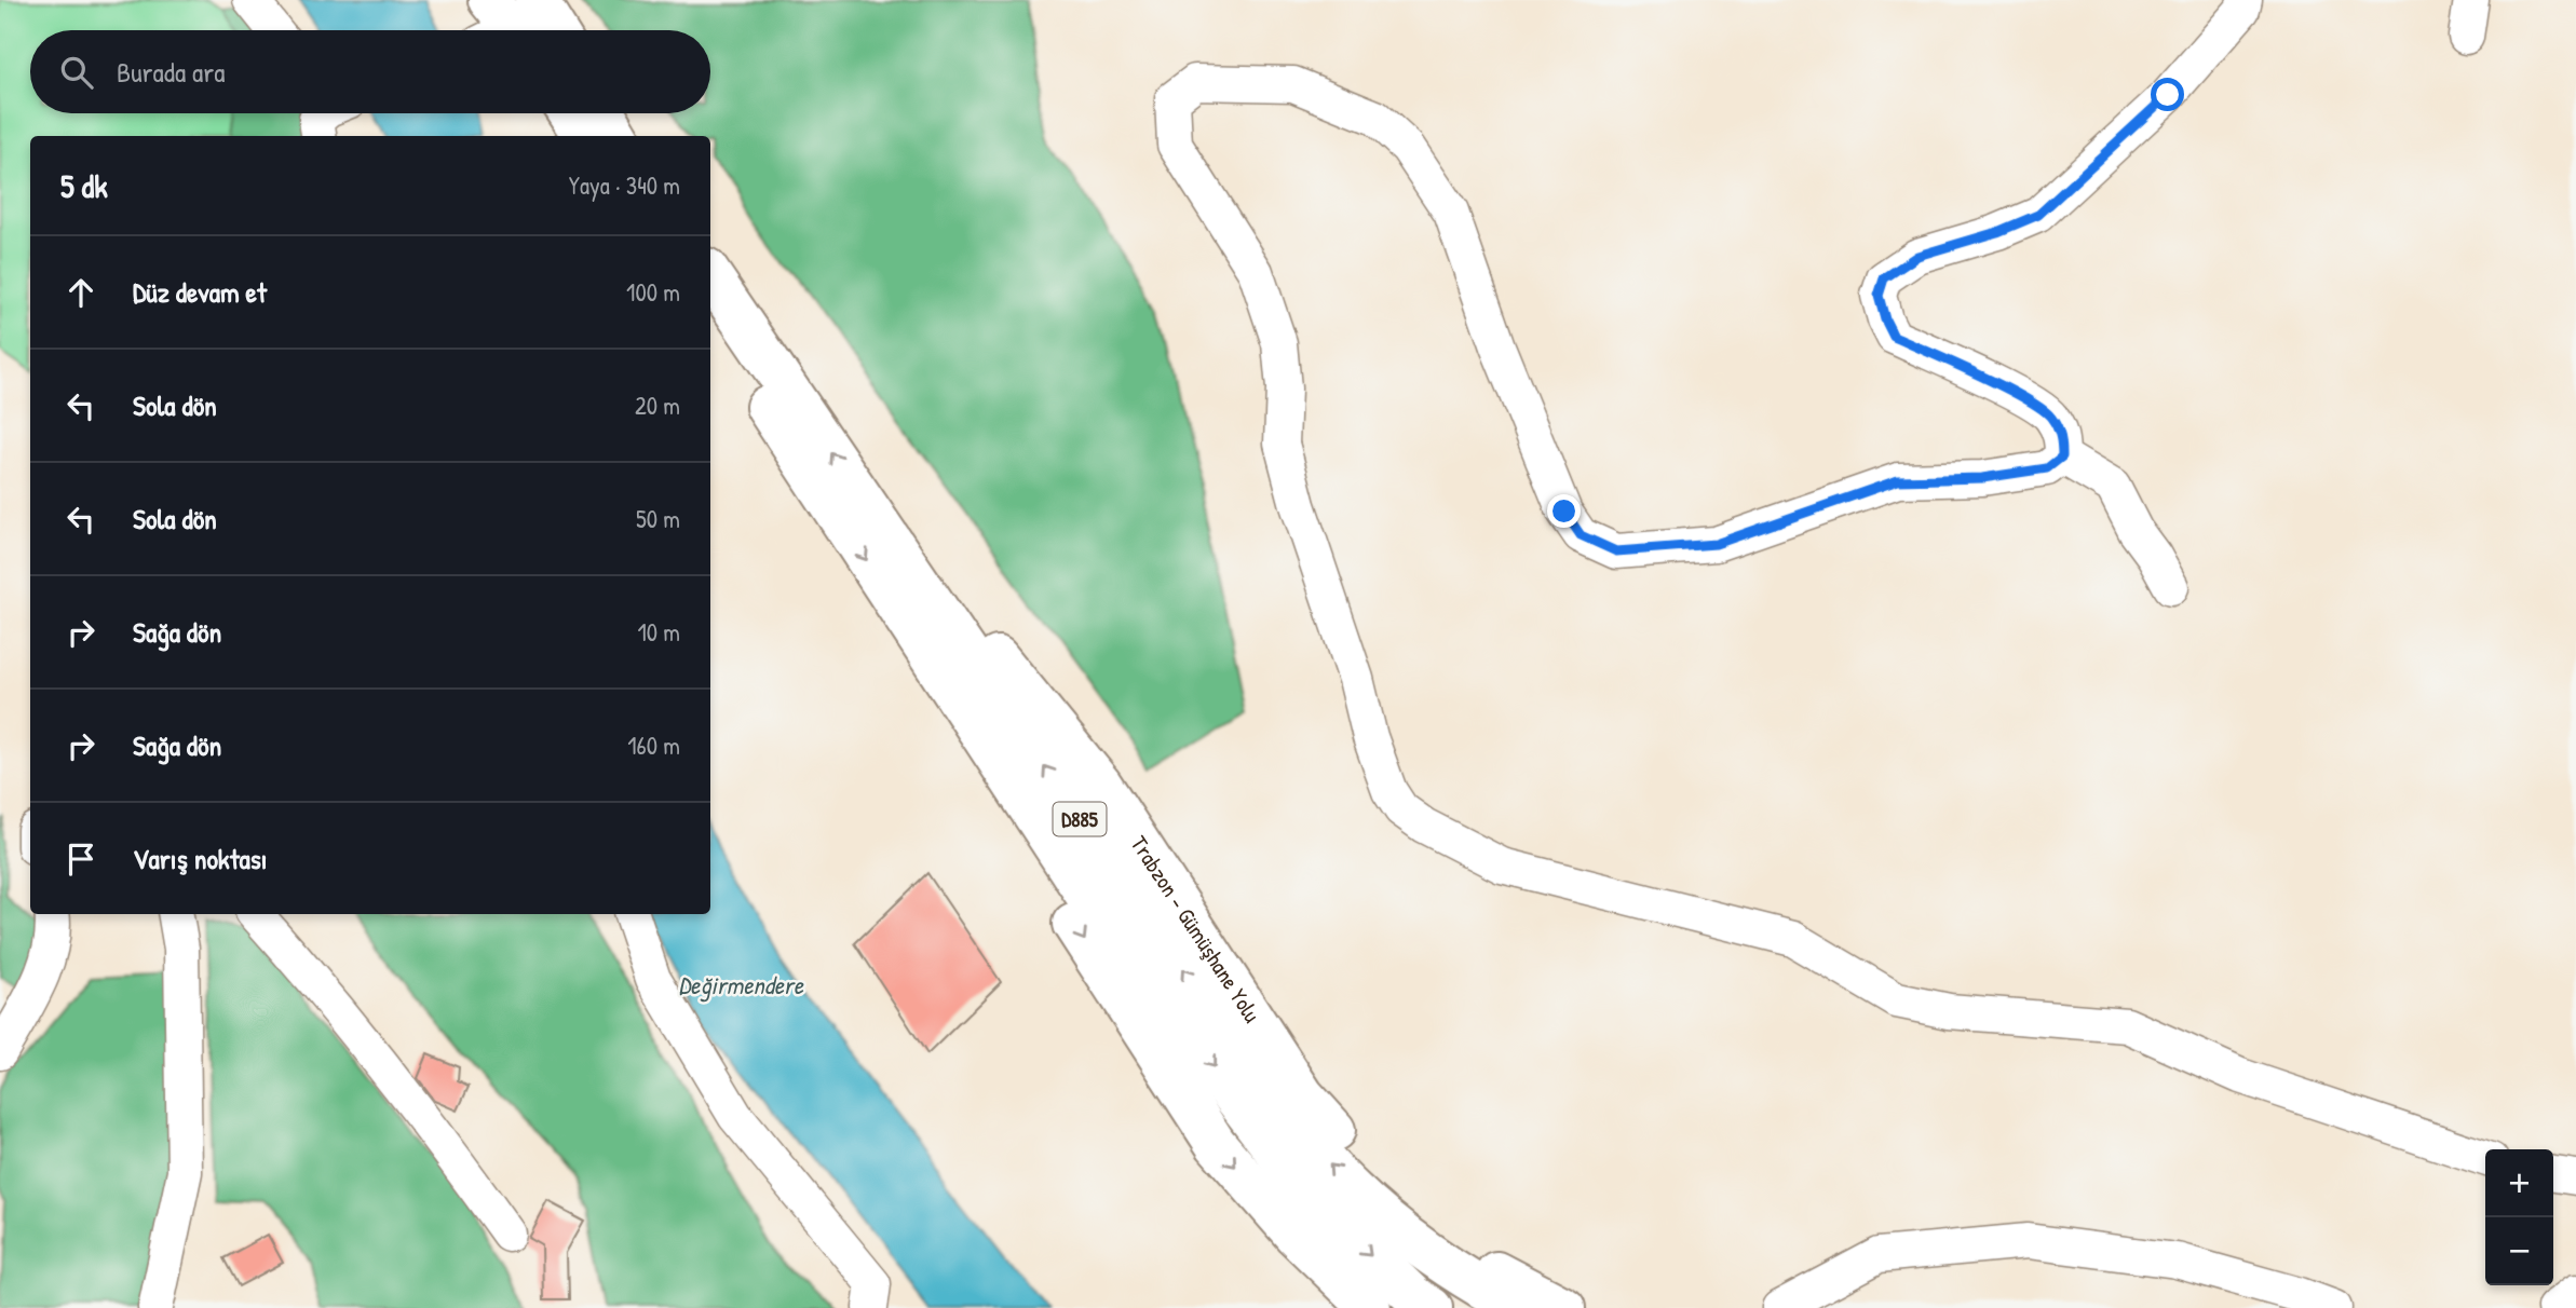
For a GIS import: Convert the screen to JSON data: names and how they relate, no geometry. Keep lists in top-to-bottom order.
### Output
{
  "streets": {
    "highway": ["D885", "Trabzon - Gümüşhane Yolu"]
  },
  "water": ["Değirmendere"],
  "page": {
    "search": "Burada ara",
    "heading": ["5 dk", "Yaya · 340 m"],
    "list": [
      ["Düz devam et", "100 m"],
      ["Sola dön", "20 m"],
      ["Sola dön", "50 m"],
      ["Sağa dön", "10 m"],
      ["Sağa dön", "160 m"],
      "Varış noktası"
    ],
    "map_buttons": ["+", "−"]
  }
}
